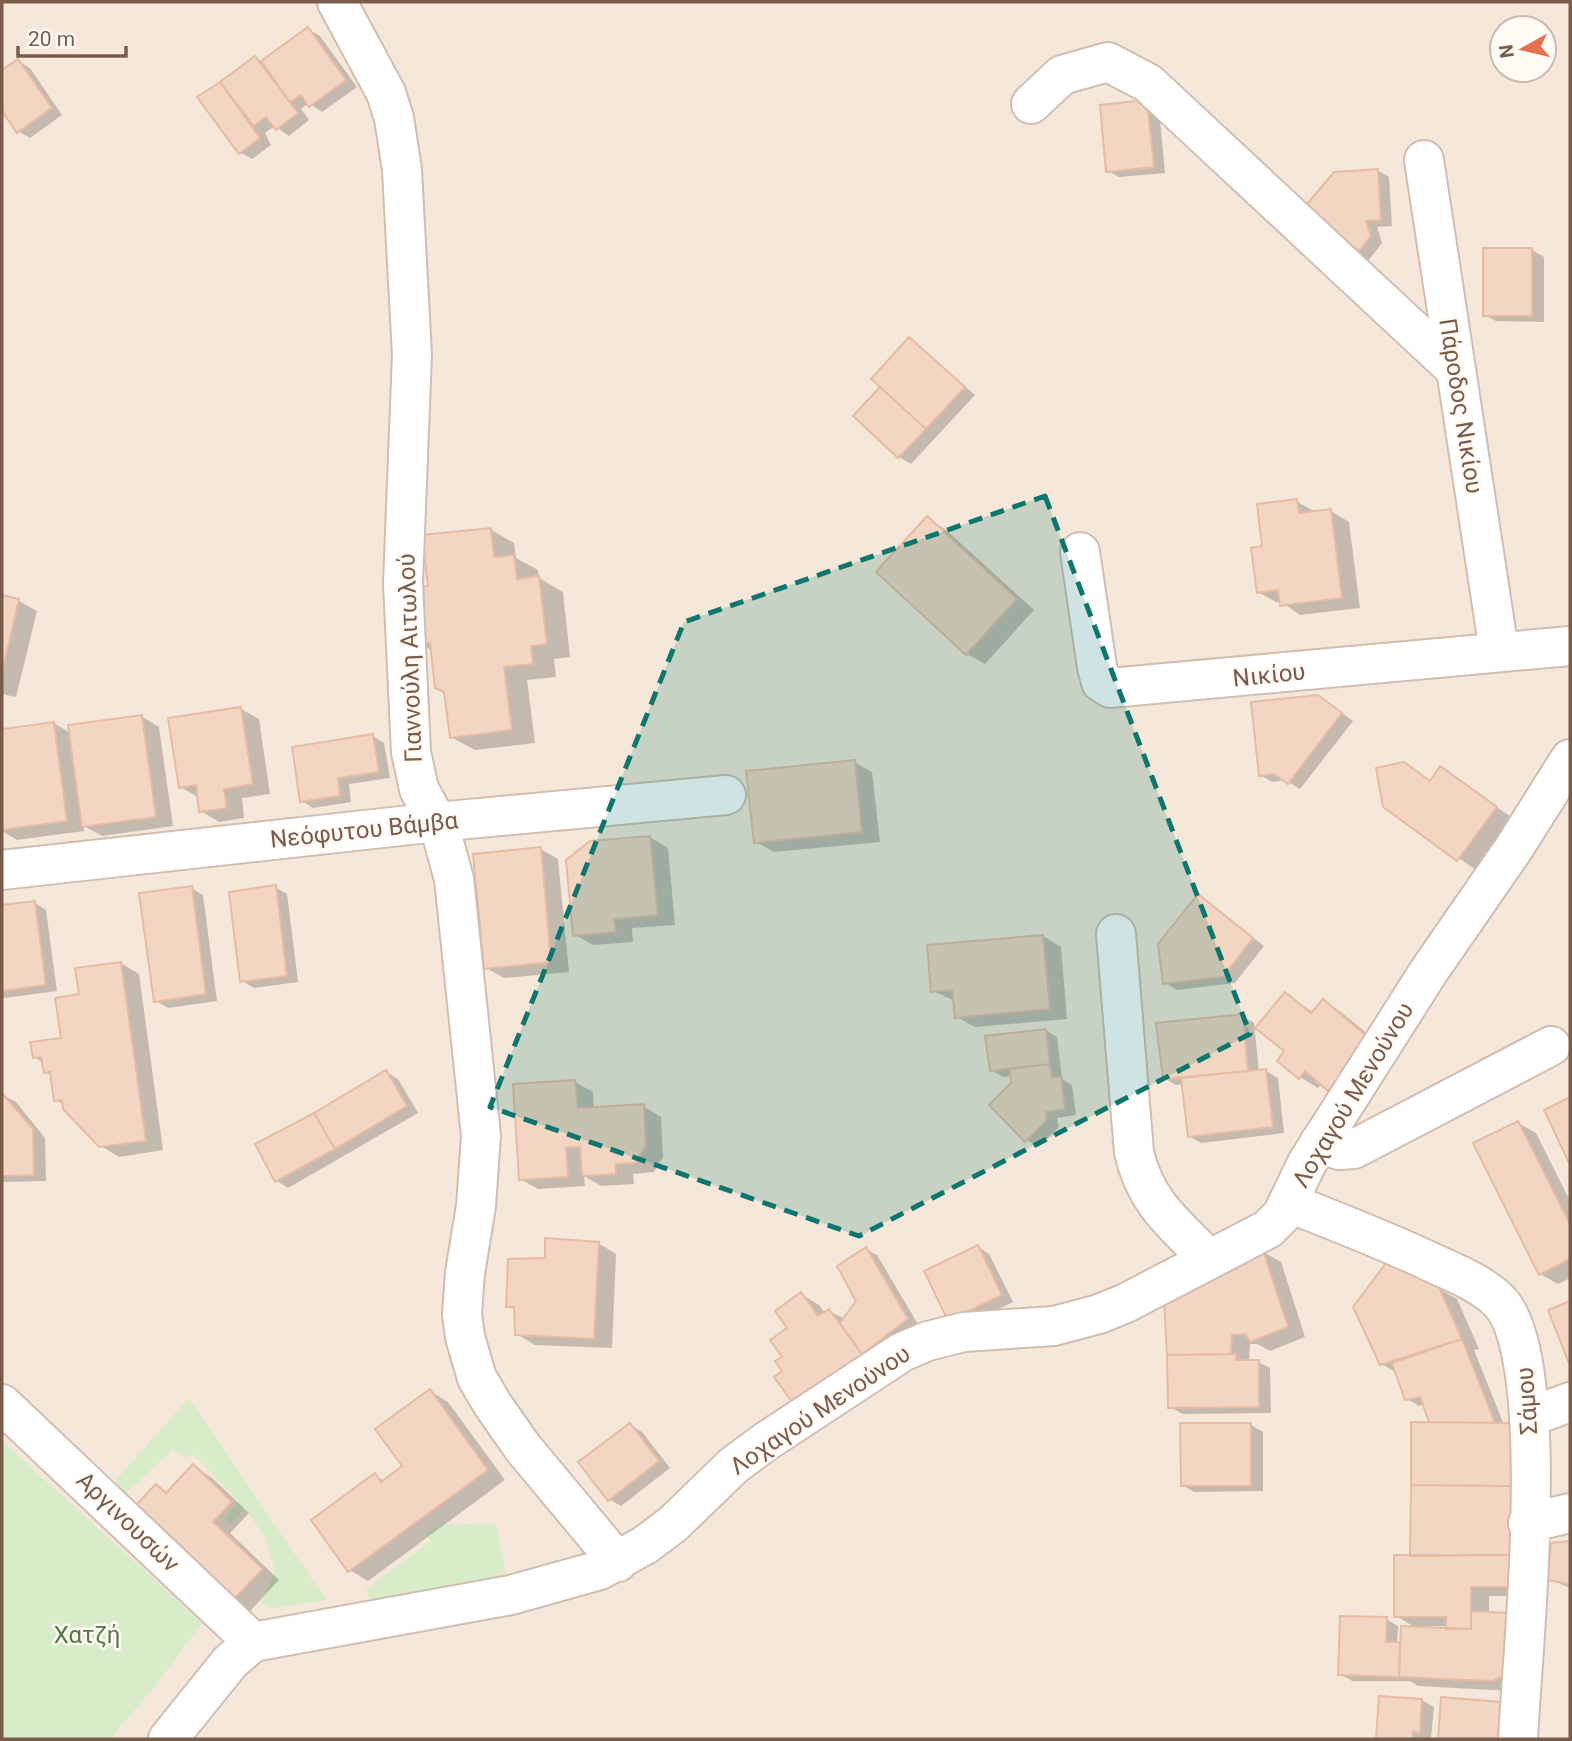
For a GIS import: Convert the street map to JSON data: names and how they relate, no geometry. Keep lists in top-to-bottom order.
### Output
{
  "streets": {
    "street": [
      "Πάροδος Νικίου",
      "Γιαννούλη Αιτωλού",
      "Νικίου",
      "Νεόφυτου Βάμβα",
      "Λοχαγού Μενούνου",
      "Σάμου",
      "Αργινουσών"
    ]
  },
  "crossings": [
    ["Πάροδος Νικίου", "Νικίου"],
    ["Γιαννούλη Αιτωλού", "Νεόφυτου Βάμβα"],
    ["Γιαννούλη Αιτωλού", "Λοχαγού Μενούνου"],
    ["Λοχαγού Μενούνου", "Σάμου"],
    ["Λοχαγού Μενούνου", "Αργινουσών"]
  ],
  "parks": ["Χατζή"],
  "scale_bar": "20 m",
  "north": "left"
}
